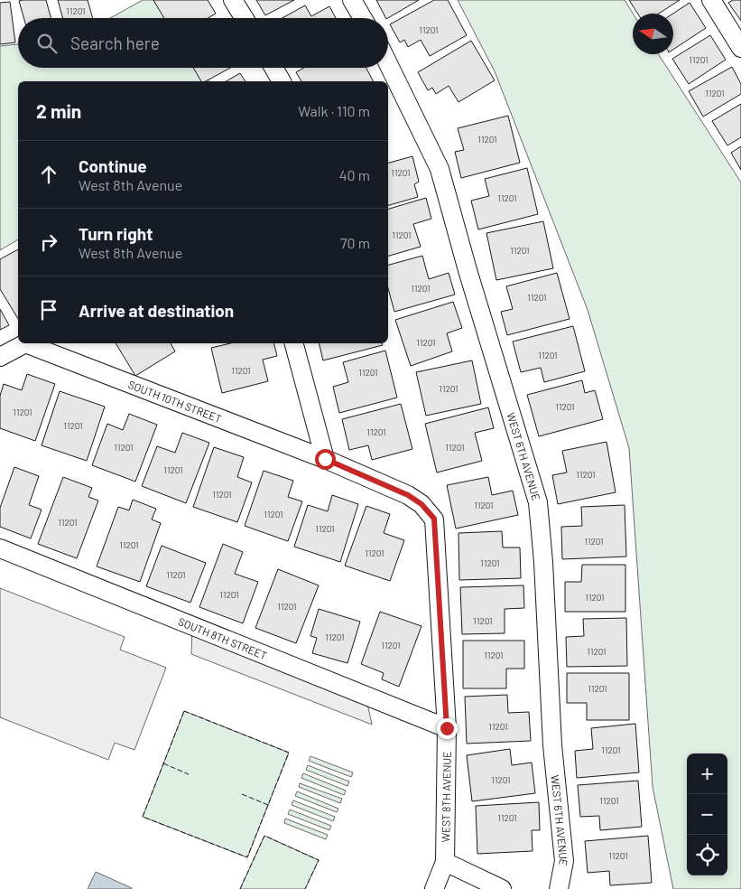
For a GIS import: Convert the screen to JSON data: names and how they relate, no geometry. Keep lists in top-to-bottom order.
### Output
{
  "streets": {
    "street": [
      "SOUTH 10TH STREET",
      "WEST 6TH AVENUE",
      "SOUTH 8TH STREET",
      "WEST 8TH AVENUE"
    ]
  },
  "crossings": [
    ["SOUTH 10TH STREET", "WEST 8TH AVENUE"],
    ["SOUTH 8TH STREET", "WEST 8TH AVENUE"]
  ],
  "house_numbers": [
    "11201",
    "11201",
    "11201",
    "11201",
    "11201",
    "11201",
    "11201",
    "11201",
    "11201",
    "11201",
    "11201",
    "11201",
    "11201",
    "11201",
    "11201",
    "11201",
    "11201",
    "11201",
    "11201",
    "11201",
    "11201",
    "11201",
    "11201",
    "11201",
    "11201",
    "11201",
    "11201",
    "11201",
    "11201",
    "11201",
    "11201",
    "11201",
    "11201",
    "11201",
    "11201",
    "11201",
    "11201",
    "11201",
    "11201",
    "11201",
    "11201",
    "11201",
    "11201",
    "11201",
    "11201",
    "11201",
    "11201",
    "11201",
    "11201"
  ],
  "north": "left",
  "page": {
    "search": "Search here",
    "heading": ["2 min", "Walk · 110 m"],
    "list": [
      ["Continue", "West 8th Avenue", "40 m"],
      ["Turn right", "West 8th Avenue", "70 m"],
      "Arrive at destination"
    ],
    "map_buttons": ["+", "−"]
  }
}
